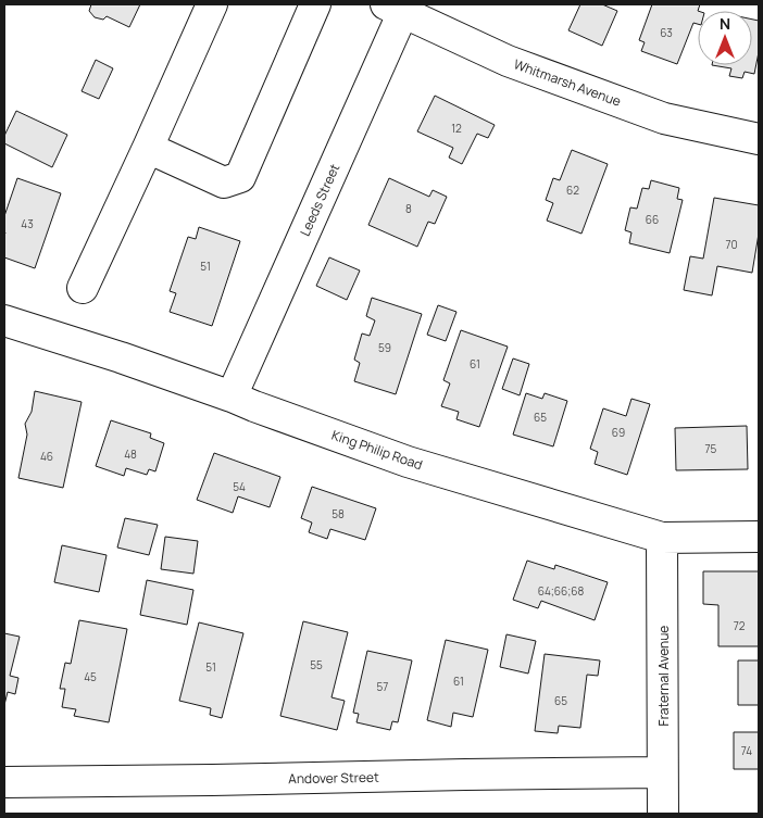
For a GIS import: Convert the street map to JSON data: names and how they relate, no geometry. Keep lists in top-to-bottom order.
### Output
{
  "streets": {
    "street": [
      "Whitmarsh Avenue",
      "Leeds Street",
      "King Philip Road",
      "Fraternal Avenue",
      "Andover Street"
    ]
  },
  "crossings": [
    ["Whitmarsh Avenue", "Leeds Street"],
    ["Leeds Street", "King Philip Road"],
    ["King Philip Road", "Fraternal Avenue"],
    ["Fraternal Avenue", "Andover Street"]
  ],
  "house_numbers": [
    "63",
    "12",
    "62",
    "8",
    "66",
    "43",
    "70",
    "51",
    "59",
    "61",
    "65",
    "69",
    "75",
    "48",
    "46",
    "54",
    "58",
    "64;66;68",
    "72",
    "55",
    "51",
    "45",
    "61",
    "57",
    "65",
    "74"
  ],
  "north": "top"
}
